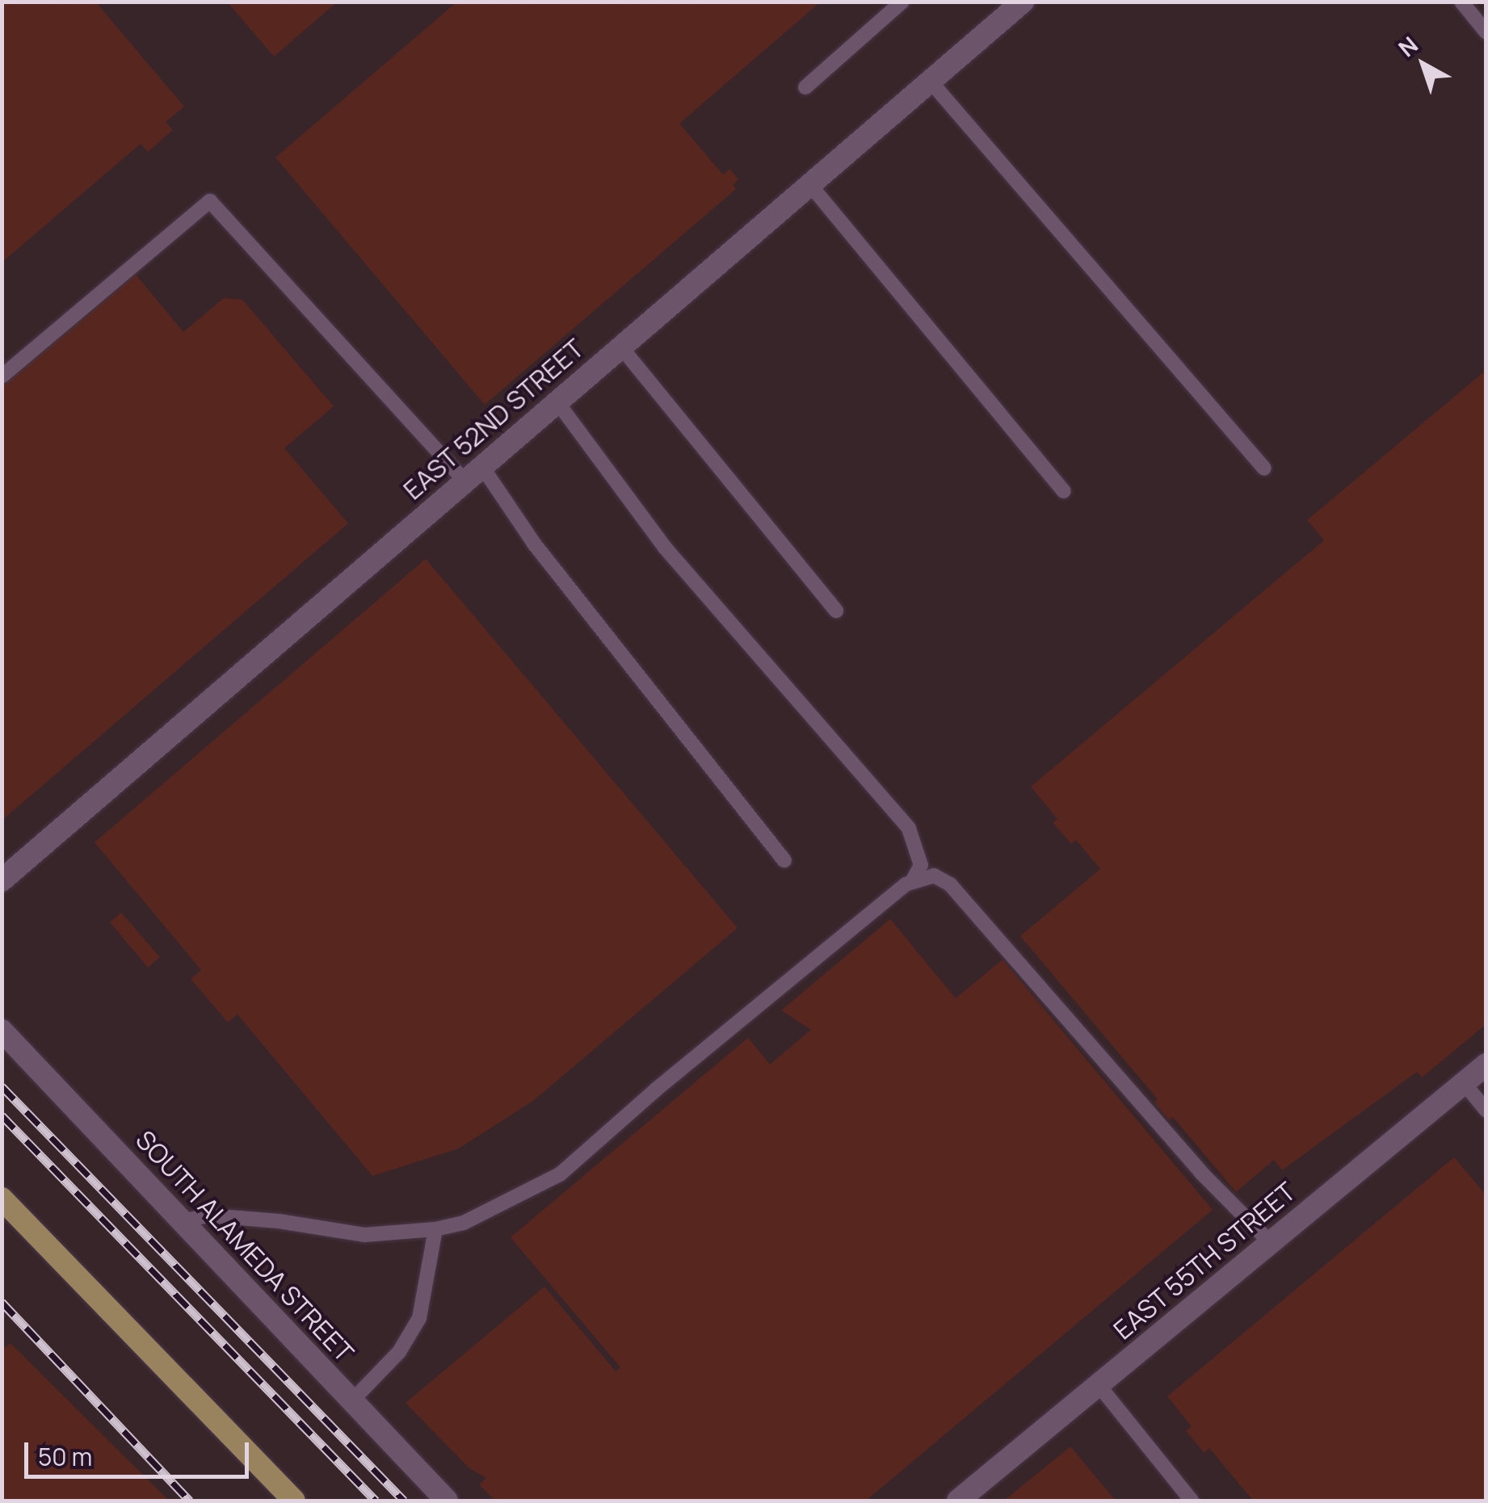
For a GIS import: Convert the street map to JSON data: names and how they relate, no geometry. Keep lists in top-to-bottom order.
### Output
{
  "streets": {
    "street": ["EAST 52ND STREET", "SOUTH ALAMEDA STREET", "EAST 55TH STREET"]
  },
  "scale_bar": "50 m",
  "north": "top left"
}
